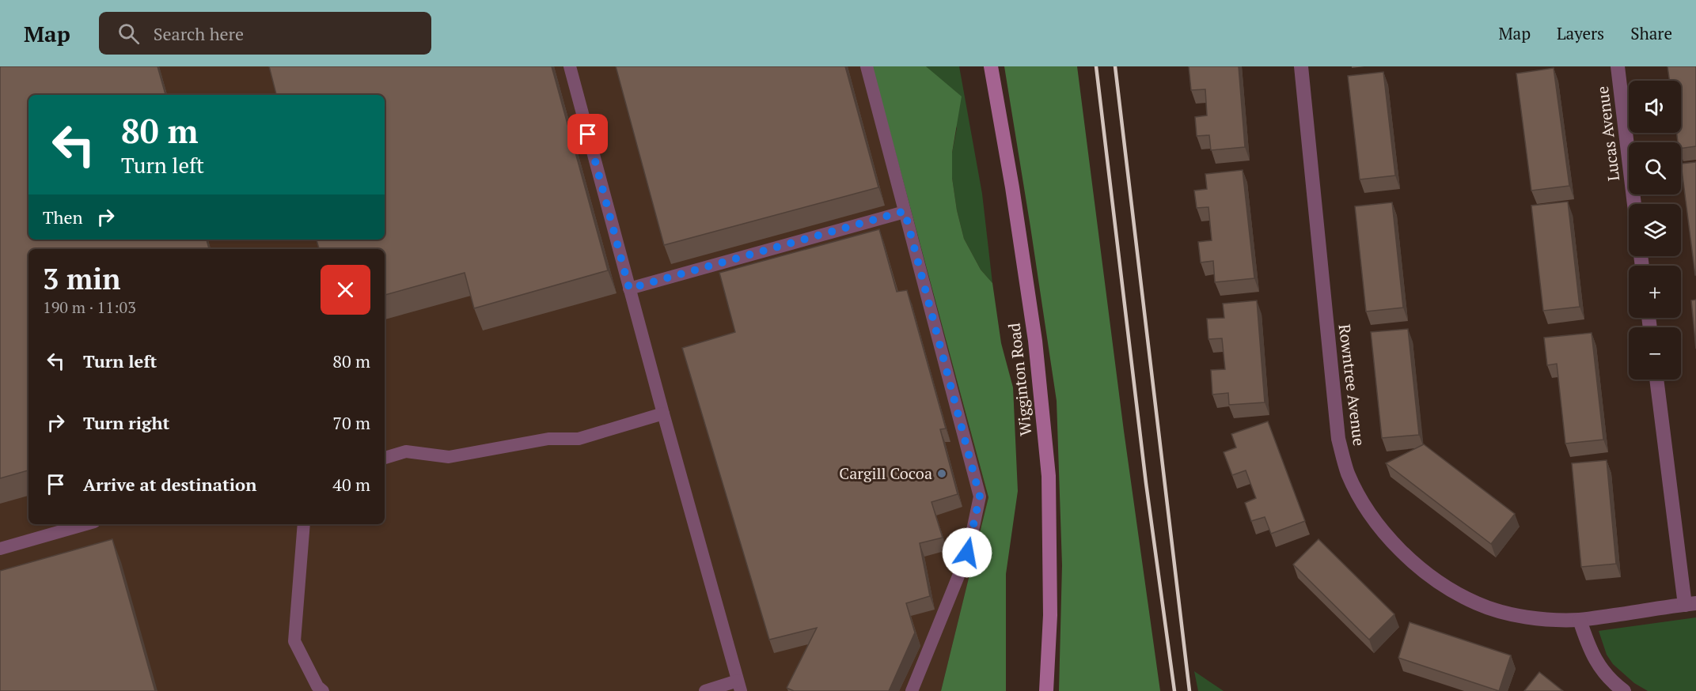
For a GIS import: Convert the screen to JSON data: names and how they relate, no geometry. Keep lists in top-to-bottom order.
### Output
{
  "streets": {
    "main road": ["Wigginton Road"],
    "street": ["Lucas Avenue", "Rowntree Avenue"]
  },
  "places": ["Cargill Cocoa"],
  "page": {
    "header": "Map",
    "search": "Search here",
    "nav": ["Map", "Layers", "Share"],
    "map_buttons": ["+", "−"],
    "turn": ["80 m", "Turn left"],
    "then": "Then",
    "heading": ["3 min", "190 m · 11:03"],
    "list": [
      {
        "name": "Turn left",
        "value": "80 m"
      },
      {
        "name": "Turn right",
        "value": "70 m"
      },
      {
        "name": "Arrive at destination",
        "value": "40 m"
      }
    ]
  }
}
